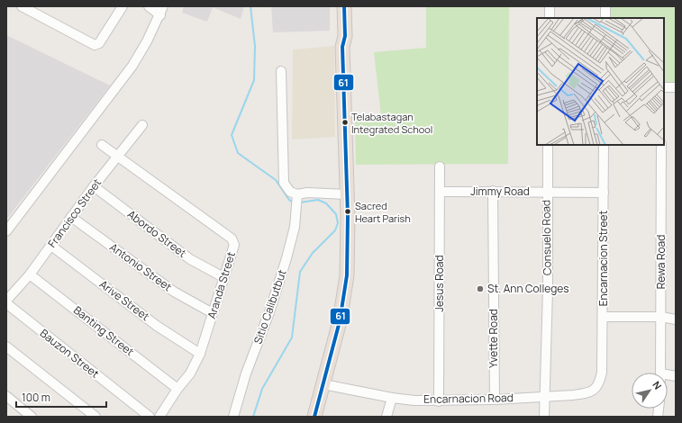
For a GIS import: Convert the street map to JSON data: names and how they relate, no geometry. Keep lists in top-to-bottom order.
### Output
{
  "streets": {
    "street": [
      "Jimmy Road",
      "Francisco Street",
      "Abordo Street",
      "Consuelo Road",
      "Encarnacion Street",
      "Rewa Road",
      "Antonio Street",
      "Jesus Road",
      "Aranda Street",
      "Arive Street",
      "Sitio Calibutbut",
      "Banting Street",
      "Yvette Road",
      "Bauzon Street",
      "Encarnacion Road"
    ]
  },
  "crossings": [
    ["Jimmy Road", "Consuelo Road"],
    ["Jimmy Road", "Encarnacion Street"],
    ["Jimmy Road", "Jesus Road"],
    ["Jimmy Road", "Yvette Road"],
    ["Francisco Street", "Abordo Street"],
    ["Francisco Street", "Antonio Street"],
    ["Francisco Street", "Aranda Street"],
    ["Francisco Street", "Arive Street"],
    ["Francisco Street", "Banting Street"],
    ["Abordo Street", "Aranda Street"],
    ["Consuelo Road", "Encarnacion Road"],
    ["Encarnacion Street", "Encarnacion Road"],
    ["Antonio Street", "Aranda Street"],
    ["Jesus Road", "Encarnacion Road"],
    ["Aranda Street", "Arive Street"],
    ["Aranda Street", "Banting Street"],
    ["Yvette Road", "Encarnacion Road"]
  ],
  "places": ["Telabastagan Integrated School", "Sacred Heart Parish", "St. Ann Colleges"],
  "lines": ["transit line 61"],
  "scale_bar": "100 m",
  "north": "top right"
}
